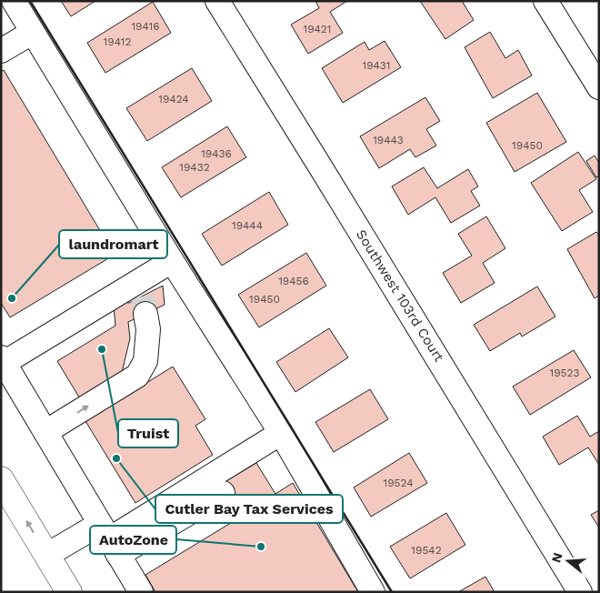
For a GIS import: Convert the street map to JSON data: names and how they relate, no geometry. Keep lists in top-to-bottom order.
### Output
{
  "streets": {
    "street": ["Southwest 103rd Court"]
  },
  "places": [
    "laundromart",
    "Truist",
    "Cutler Bay Tax Services",
    "AutoZone"
  ],
  "house_numbers": [
    "19416",
    "19421",
    "19412",
    "19431",
    "19424",
    "19443",
    "19450",
    "19436",
    "19432",
    "19444",
    "19456",
    "19450",
    "19523",
    "19524",
    "19542"
  ],
  "north": "left"
}
